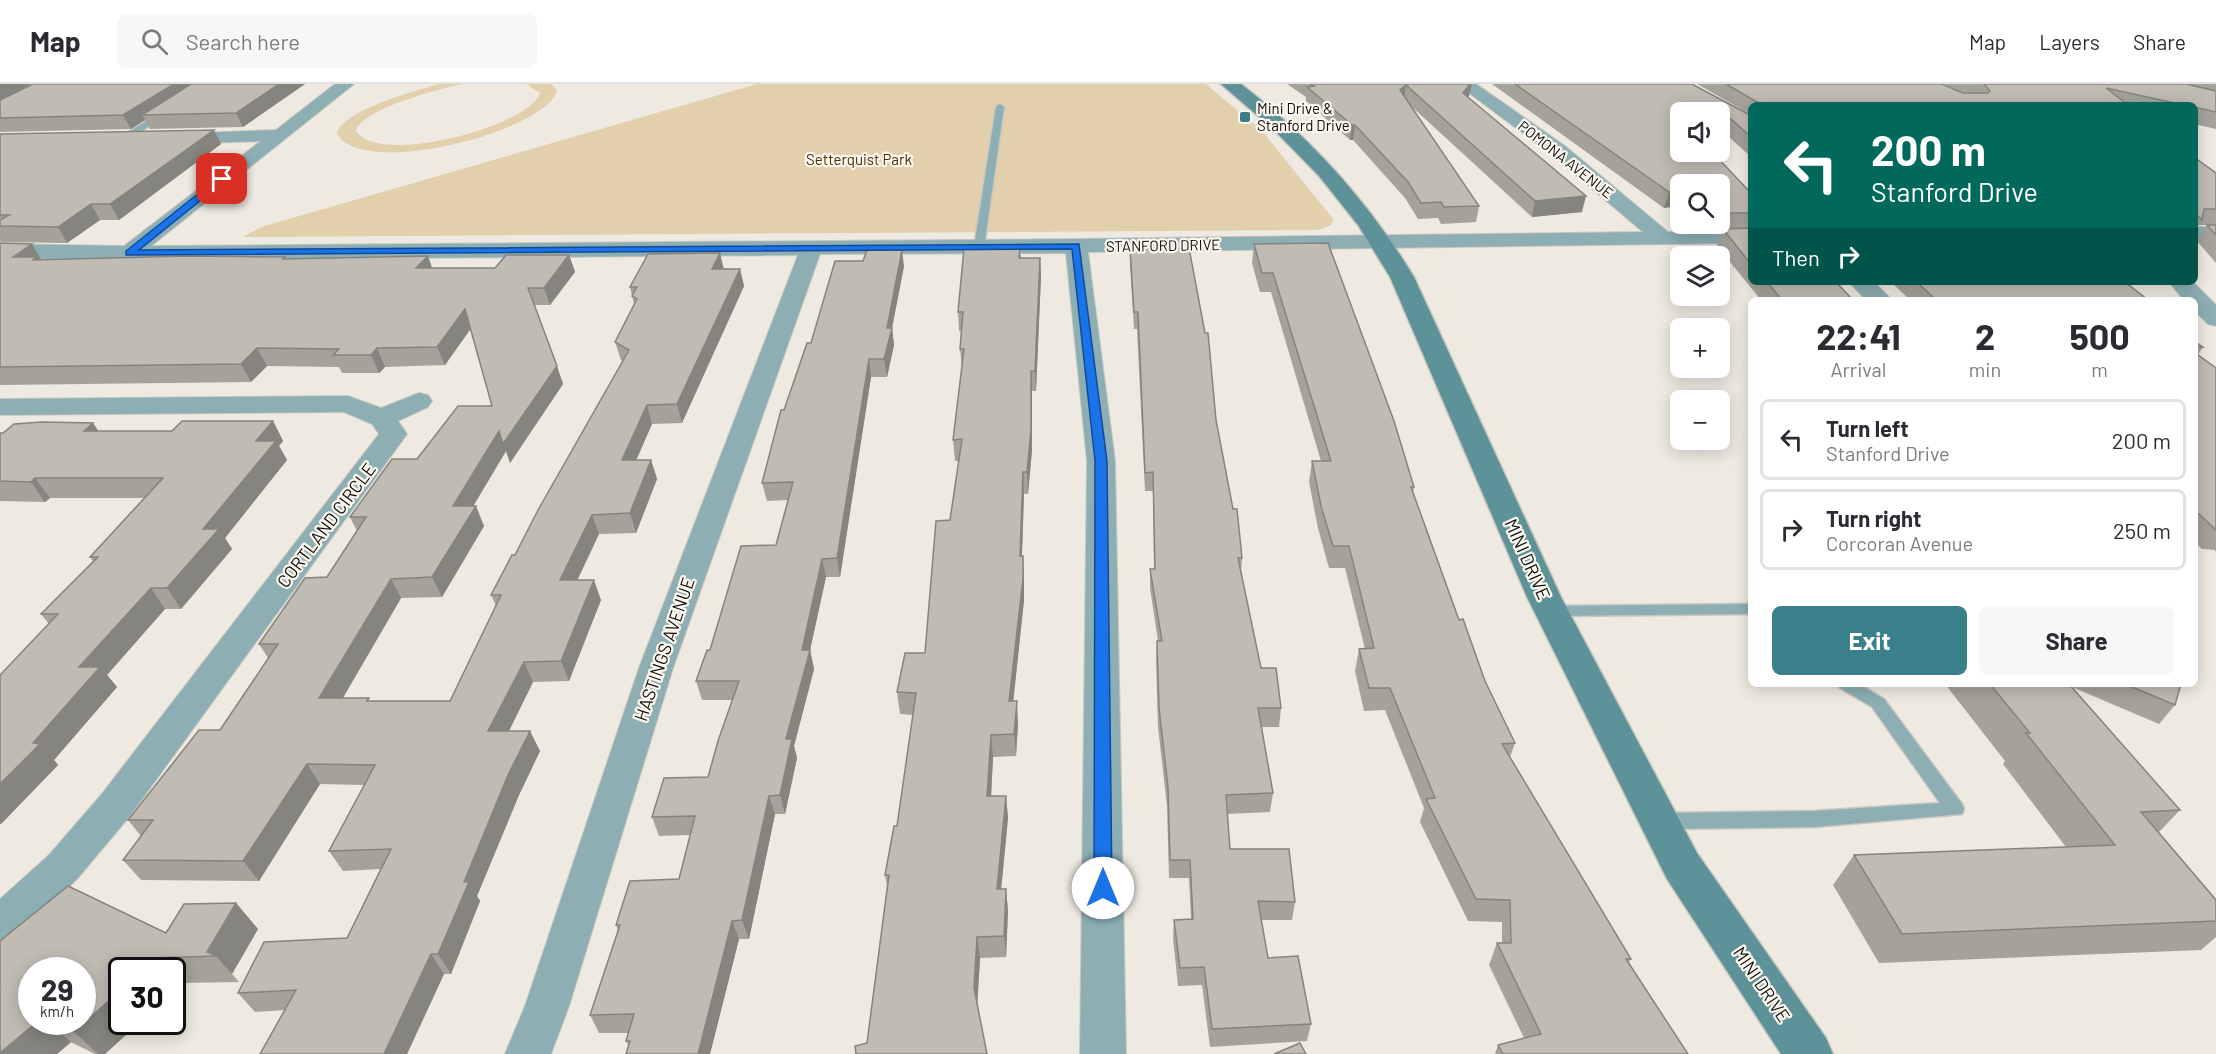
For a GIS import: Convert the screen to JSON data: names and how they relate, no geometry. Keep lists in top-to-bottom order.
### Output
{
  "streets": {
    "street": [
      "POMONA AVENUE",
      "STANFORD DRIVE",
      "CORTLAND CIRCLE",
      "MINI DRIVE",
      "HASTINGS AVENUE"
    ]
  },
  "crossings": [
    ["POMONA AVENUE", "STANFORD DRIVE"],
    ["STANFORD DRIVE", "MINI DRIVE"],
    ["STANFORD DRIVE", "HASTINGS AVENUE"]
  ],
  "parks": ["Setterquist Park"],
  "places": {
    "transit": ["Mini Drive & Stanford Drive"]
  },
  "page": {
    "header": "Map",
    "search": "Search here",
    "nav": ["Map", "Layers", "Share"],
    "map_buttons": ["+", "−"],
    "turn": ["200 m", "Stanford Drive"],
    "then": "Then",
    "eta": [
      "22:41",
      "Arrival",
      "2",
      "min",
      "500",
      "m"
    ],
    "list": [
      {
        "name": "Turn left",
        "note": "Stanford Drive",
        "value": "200 m"
      },
      {
        "name": "Turn right",
        "note": "Corcoran Avenue",
        "value": "250 m"
      }
    ],
    "buttons": ["Exit", "Share"],
    "speed": "29 km/h",
    "limit": "30"
  }
}
